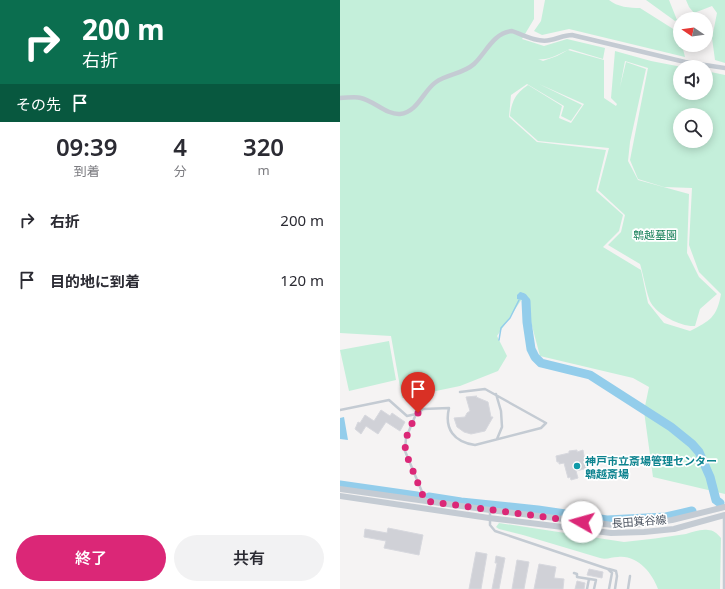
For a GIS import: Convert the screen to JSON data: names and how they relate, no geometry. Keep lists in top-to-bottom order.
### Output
{
  "streets": {
    "street": ["長田箕谷線"]
  },
  "parks": ["鵯越墓園"],
  "places": ["神戸市立斎場管理センター 鵯越斎場"],
  "north": "left",
  "page": {
    "turn": ["200 m", "右折"],
    "then": "その先",
    "eta": [
      "09:39",
      "到着",
      "4",
      "分",
      "320",
      "m"
    ],
    "list": [
      {
        "name": "右折",
        "value": "200 m"
      },
      {
        "name": "目的地に到着",
        "value": "120 m"
      }
    ],
    "buttons": ["終了", "共有"]
  }
}
